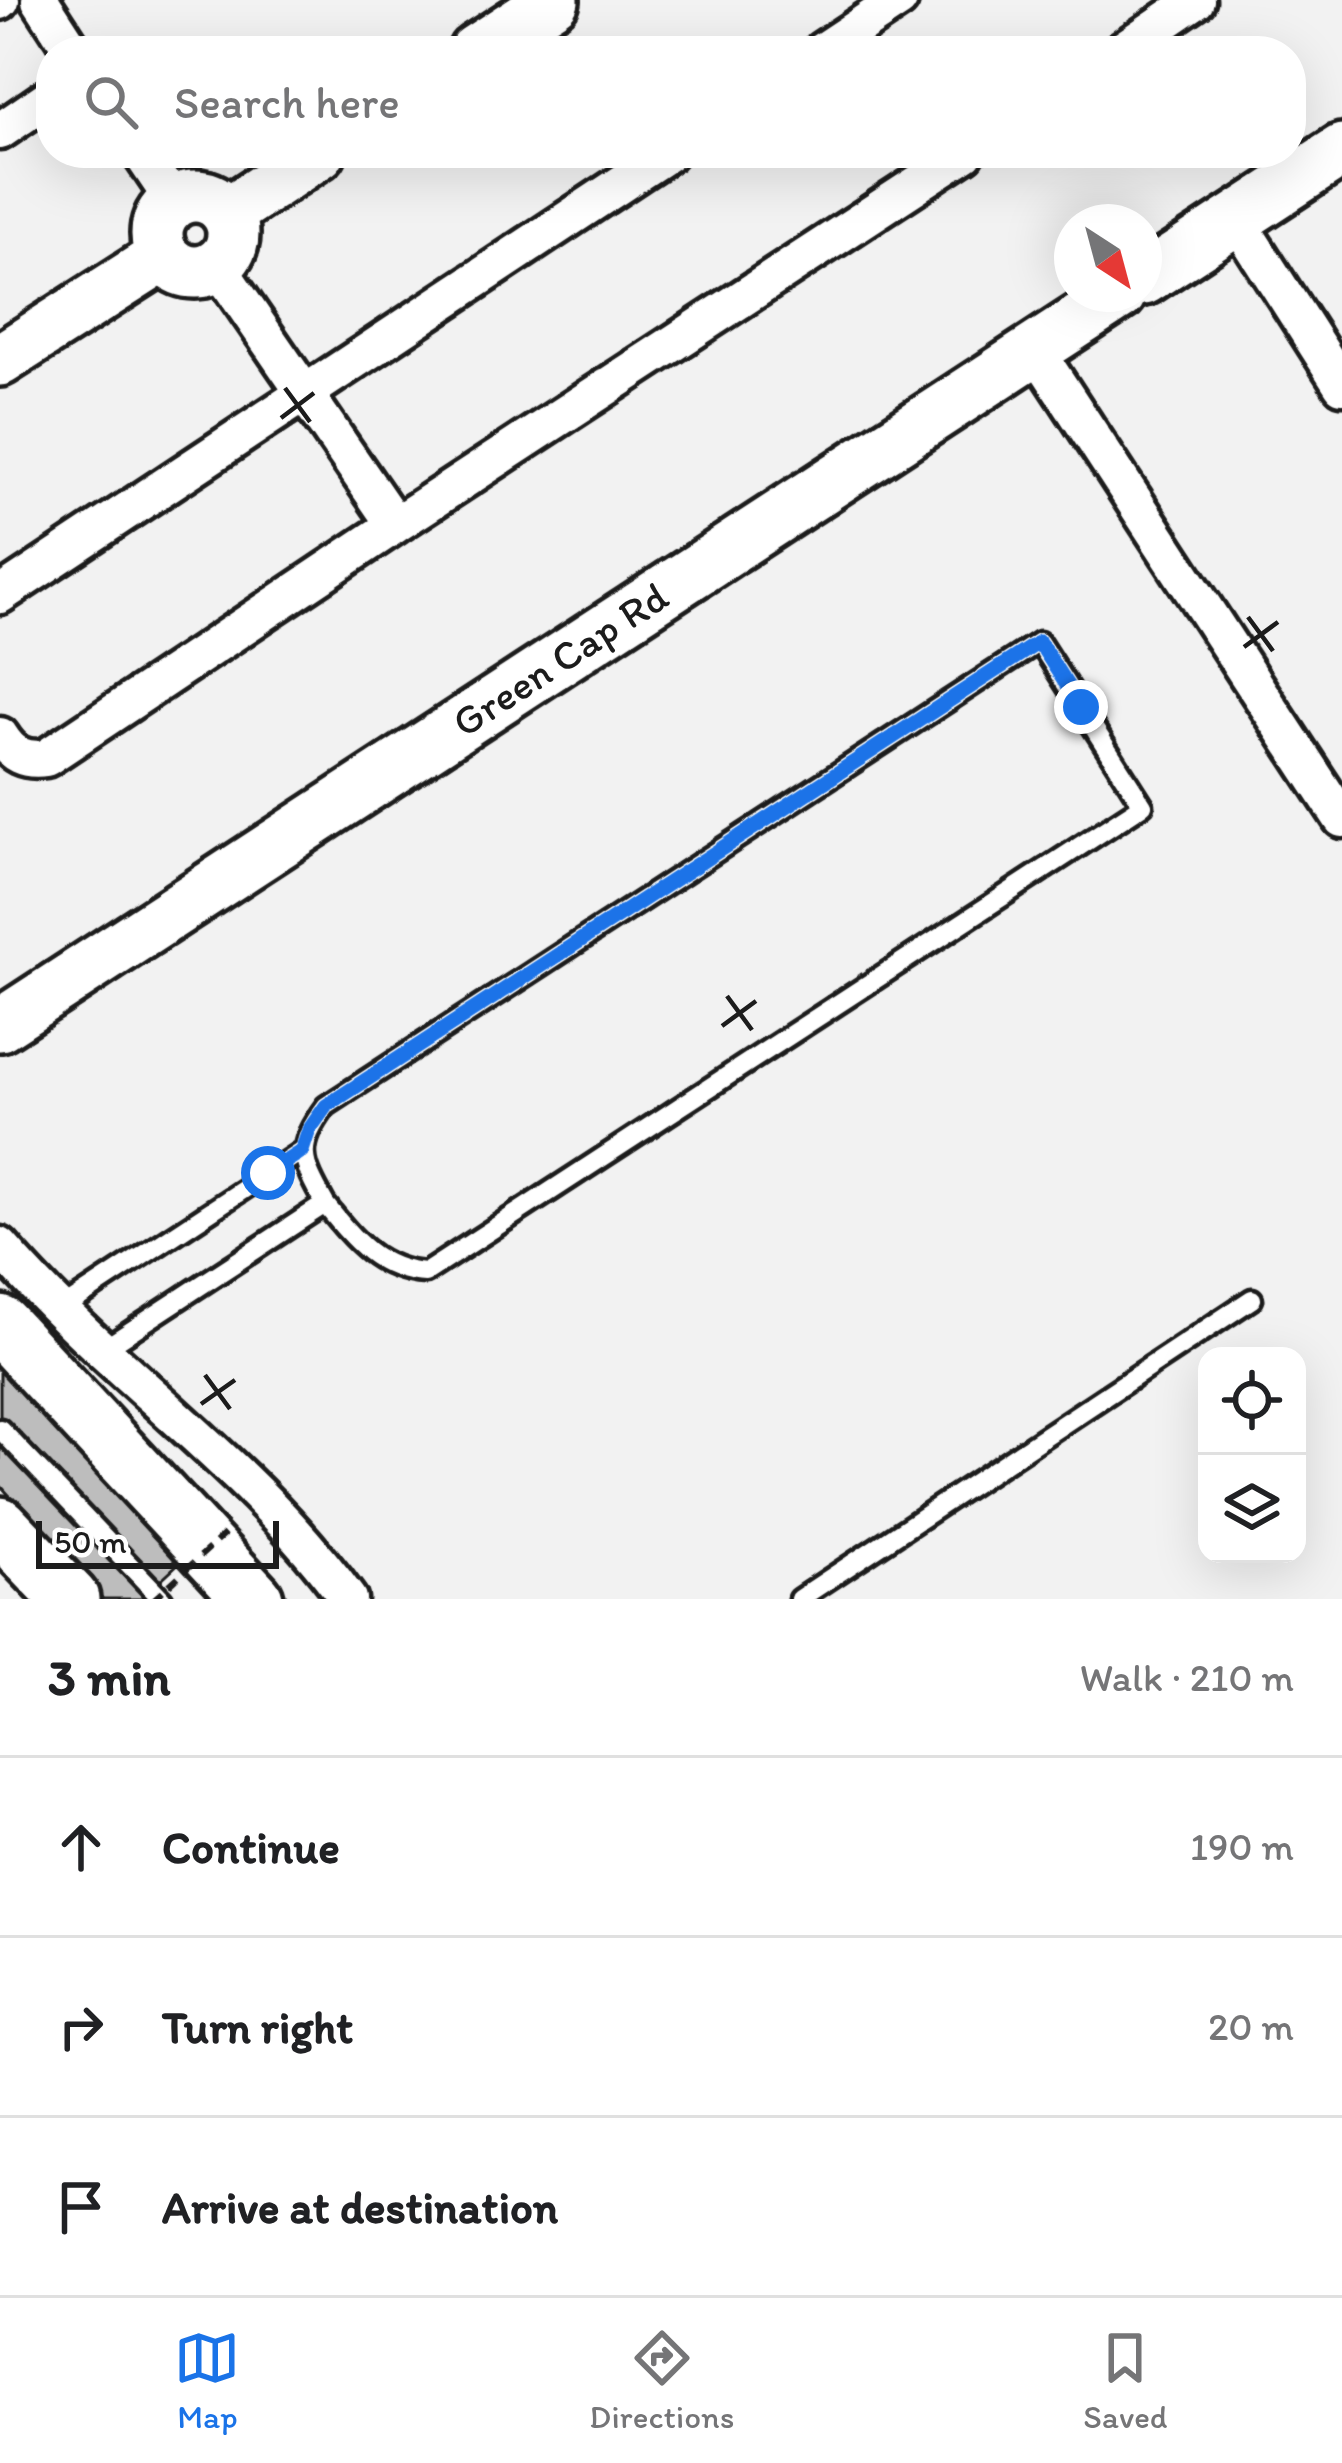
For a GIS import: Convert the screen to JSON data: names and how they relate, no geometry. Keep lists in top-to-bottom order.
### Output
{
  "streets": {
    "street": ["Green Cap Rd"]
  },
  "scale_bar": "50 m",
  "north": "bottom right",
  "page": {
    "search": "Search here",
    "scale": "50 m",
    "heading": ["3 min", "Walk · 210 m"],
    "list": [
      ["Continue", "190 m"],
      ["Turn right", "20 m"],
      "Arrive at destination"
    ],
    "nav": ["Map", "Directions", "Saved"]
  }
}
